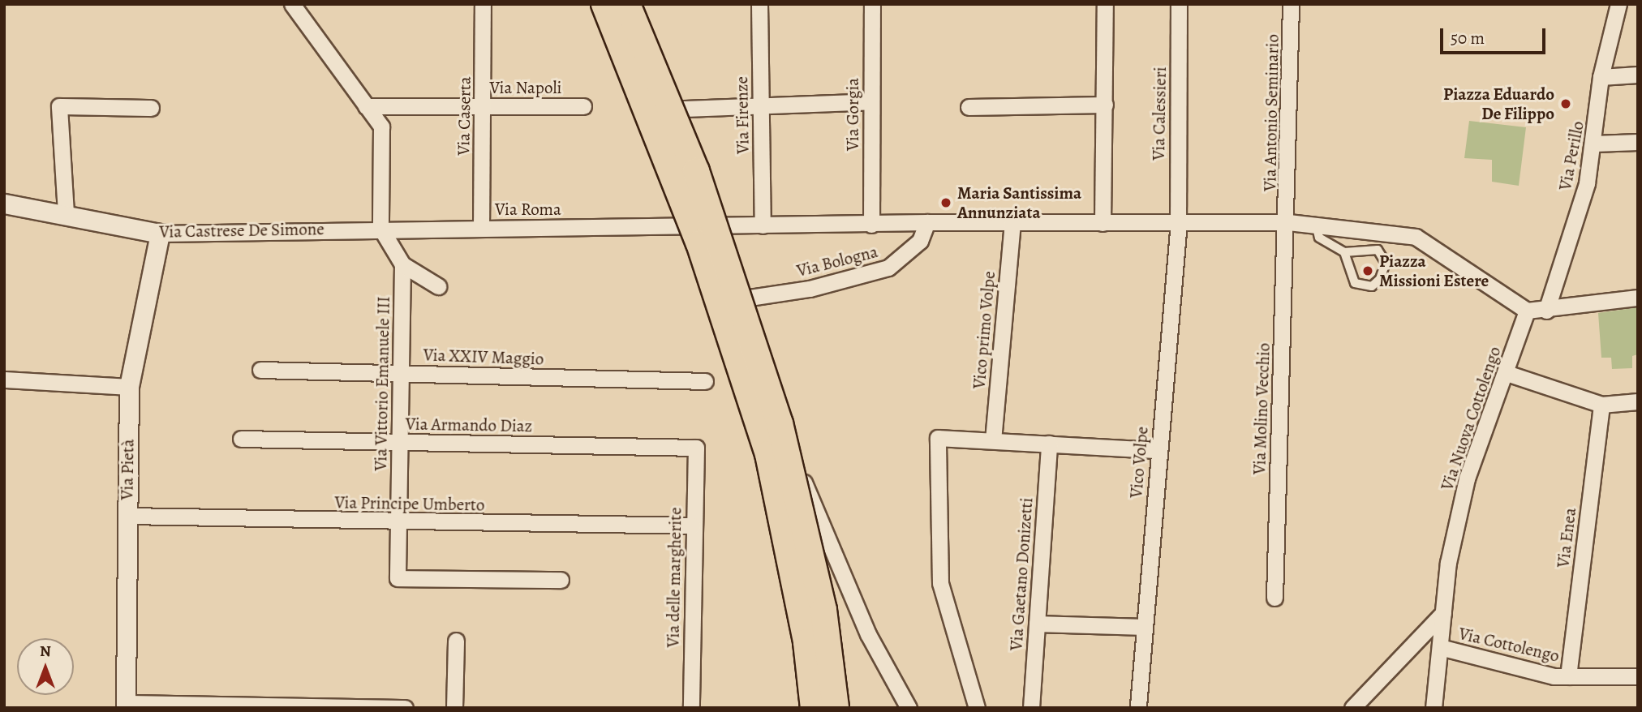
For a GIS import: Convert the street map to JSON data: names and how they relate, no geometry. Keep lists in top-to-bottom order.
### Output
{
  "streets": {
    "street": [
      "Via Napoli",
      "Via Antonio Seminario",
      "Via Calessieri",
      "Via Gorgia",
      "Via Firenze",
      "Via Caserta",
      "Via Perillo",
      "Via Roma",
      "Via Castrese De Simone",
      "Via Bologna",
      "Vico primo Volpe",
      "Via XXIV Maggio",
      "Via Vittorio Emanuele III",
      "Via Molino Vecchio",
      "Via Nuova Cottolengo",
      "Via Armando Diaz",
      "Vico Volpe",
      "Via Pietà",
      "Via Principe Umberto",
      "Via Enea",
      "Via Gaetano Donizetti",
      "Via delle margherite",
      "Via Cottolengo"
    ]
  },
  "crossings": [
    ["Via Napoli", "Via Caserta"],
    ["Via Antonio Seminario", "Via Roma"],
    ["Via Antonio Seminario", "Via Molino Vecchio"],
    ["Via Calessieri", "Via Roma"],
    ["Via Calessieri", "Vico Volpe"],
    ["Via Gorgia", "Via Roma"],
    ["Via Firenze", "Via Roma"],
    ["Via Caserta", "Via Roma"],
    ["Via Roma", "Via Castrese De Simone"],
    ["Via Roma", "Via Bologna"],
    ["Via Roma", "Vico primo Volpe"],
    ["Via Roma", "Via Molino Vecchio"],
    ["Via Roma", "Via Nuova Cottolengo"],
    ["Via Roma", "Vico Volpe"],
    ["Via Castrese De Simone", "Via Pietà"],
    ["Via XXIV Maggio", "Via Vittorio Emanuele III"],
    ["Via Vittorio Emanuele III", "Via Armando Diaz"],
    ["Via Vittorio Emanuele III", "Via Principe Umberto"],
    ["Via Nuova Cottolengo", "Via Cottolengo"],
    ["Via Armando Diaz", "Via delle margherite"],
    ["Via Pietà", "Via Principe Umberto"],
    ["Via Principe Umberto", "Via delle margherite"],
    ["Via Enea", "Via Cottolengo"]
  ],
  "places": ["Piazza Eduardo De Filippo", "Maria Santissima Annunziata", "Piazza Missioni Estere"],
  "scale_bar": "50 m",
  "north": "top"
}
